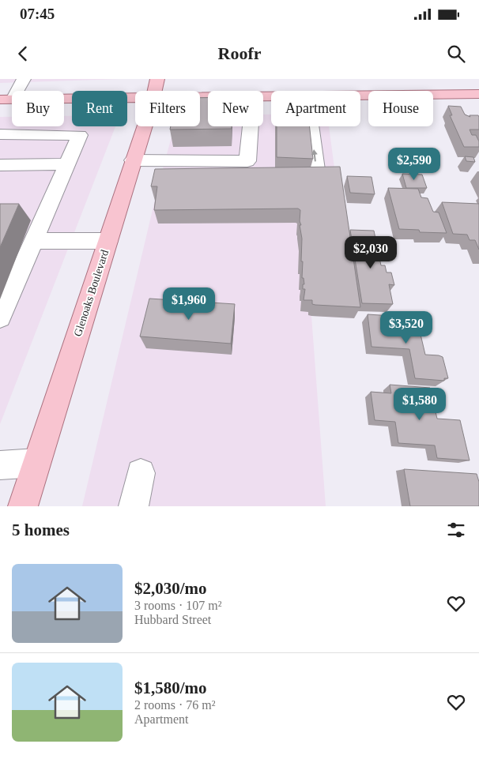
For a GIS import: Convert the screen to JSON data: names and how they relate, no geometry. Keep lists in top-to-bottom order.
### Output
{
  "streets": {
    "main road": ["Glenoaks Boulevard"]
  },
  "page": {
    "status": "07:45",
    "header": "Roofr",
    "chip": [
      "Buy",
      "Rent",
      "Filters",
      "New",
      "Apartment",
      "House"
    ],
    "price": [
      "$2,590",
      "$2,030",
      "$1,960",
      "$3,520",
      "$1,580"
    ],
    "heading": "5 homes",
    "list": [
      {
        "name": "$2,030/mo",
        "note": "3 rooms · 107 m² · Hubbard Street"
      },
      {
        "name": "$1,580/mo",
        "note": "2 rooms · 76 m² · Apartment"
      }
    ]
  }
}
